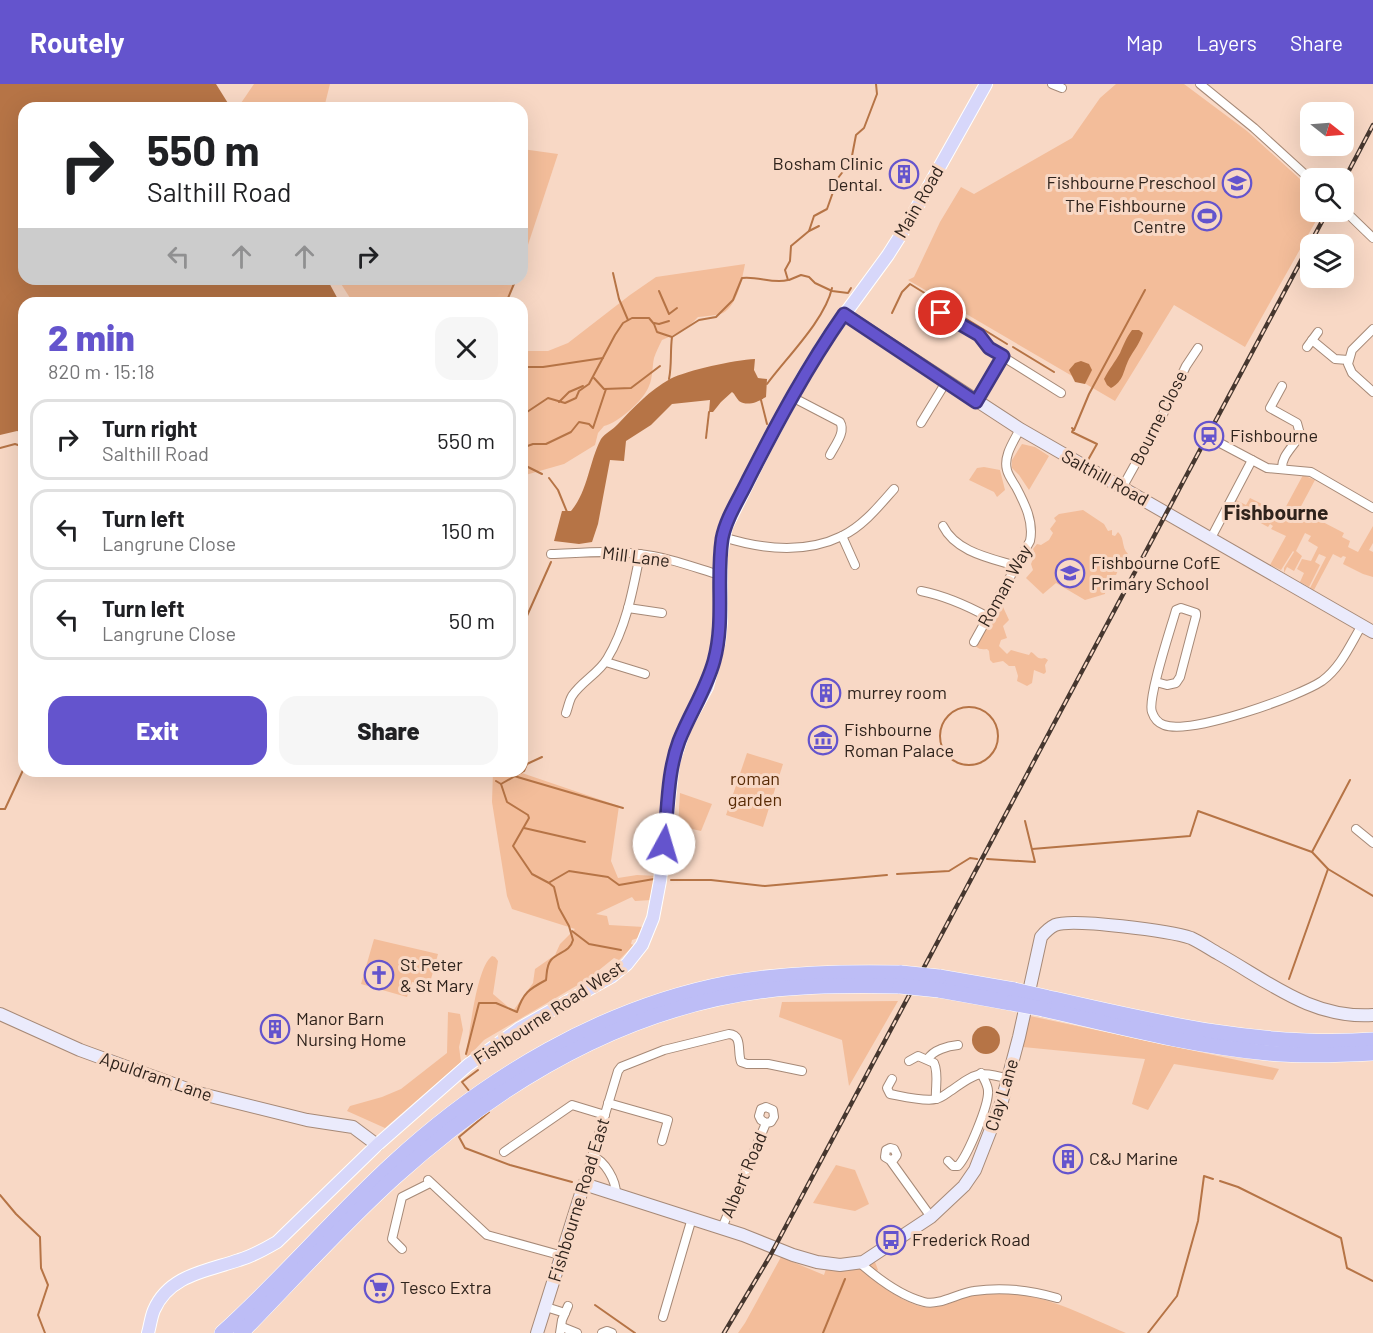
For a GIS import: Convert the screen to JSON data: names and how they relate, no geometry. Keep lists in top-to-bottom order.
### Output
{
  "streets": {
    "main road": ["Main Road", "Fishbourne Road West"],
    "street": [
      "Bourne Close",
      "Salthill Road",
      "Mill Lane",
      "Roman Way",
      "Apuldram Lane",
      "Clay Lane",
      "Albert Road",
      "Fishbourne Road East"
    ]
  },
  "crossings": [
    ["Main Road", "Salthill Road"],
    ["Main Road", "Fishbourne Road West"],
    ["Bourne Close", "Salthill Road"],
    ["Salthill Road", "Roman Way"],
    ["Salthill Road", "Fishbourne Road West"],
    ["Mill Lane", "Fishbourne Road West"],
    ["Fishbourne Road West", "Apuldram Lane"]
  ],
  "districts": ["Fishbourne"],
  "parks": ["roman garden"],
  "places": {
    "building": [
      "Bosham Clinic Dental.",
      "murrey room",
      "Manor Barn Nursing Home",
      "C&J Marine"
    ],
    "school or university": ["Fishbourne Preschool", "Fishbourne CofE Primary School"],
    "sports": ["The Fishbourne Centre"],
    "station": ["Fishbourne"],
    "museum": ["Fishbourne Roman Palace"],
    "church": ["St Peter & St Mary"],
    "bus stop": ["Frederick Road"],
    "supermarket": ["Tesco Extra"]
  },
  "north": "right",
  "page": {
    "header": "Routely",
    "nav": ["Map", "Layers", "Share"],
    "turn": ["550 m", "Salthill Road"],
    "heading": ["2 min", "820 m · 15:18"],
    "list": [
      {
        "name": "Turn right",
        "note": "Salthill Road",
        "value": "550 m"
      },
      {
        "name": "Turn left",
        "note": "Langrune Close",
        "value": "150 m"
      },
      {
        "name": "Turn left",
        "note": "Langrune Close",
        "value": "50 m"
      }
    ],
    "buttons": ["Exit", "Share"]
  }
}
